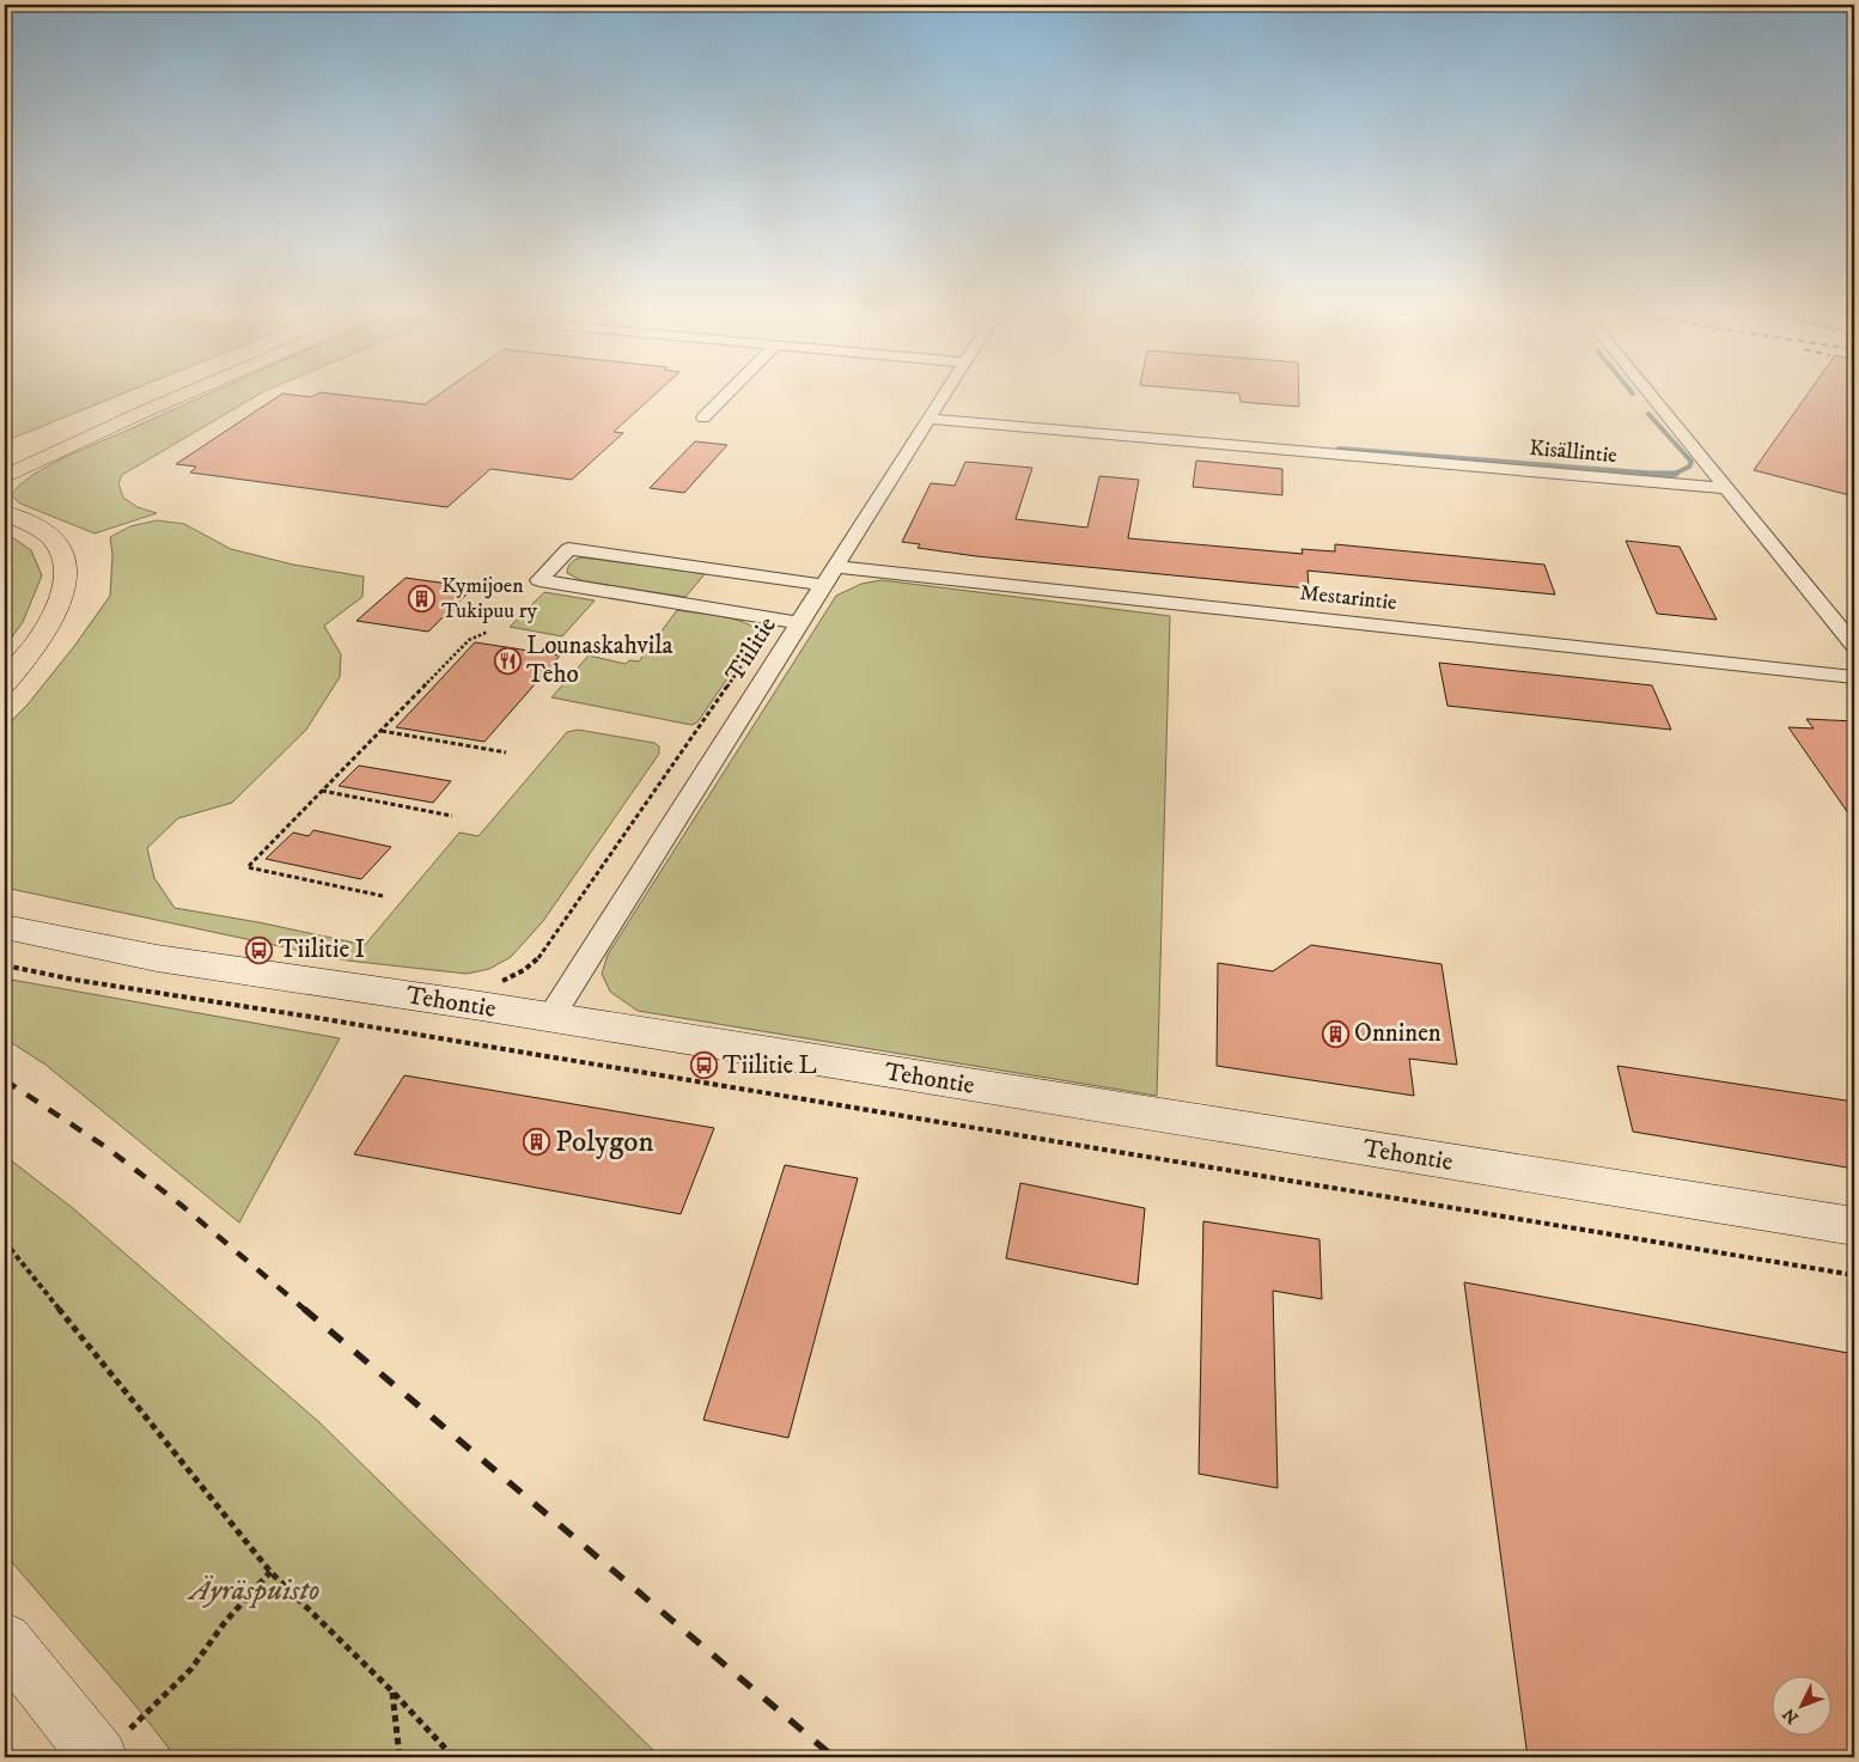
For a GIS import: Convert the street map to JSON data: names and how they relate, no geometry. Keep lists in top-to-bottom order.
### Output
{
  "streets": {
    "street": [
      "Kisällintie",
      "Mestarintie",
      "Tiilitie",
      "Tehontie"
    ]
  },
  "crossings": [
    ["Kisällintie", "Tiilitie"],
    ["Mestarintie", "Tiilitie"],
    ["Tiilitie", "Tehontie"]
  ],
  "parks": ["Äyräspuisto"],
  "places": {
    "building": ["Kymijoen Tukipuu ry", "Onninen", "Polygon"],
    "restaurant": ["Lounaskahvila Teho"],
    "bus stop": ["Tiilitie I", "Tiilitie L"]
  },
  "north": "bottom left"
}
